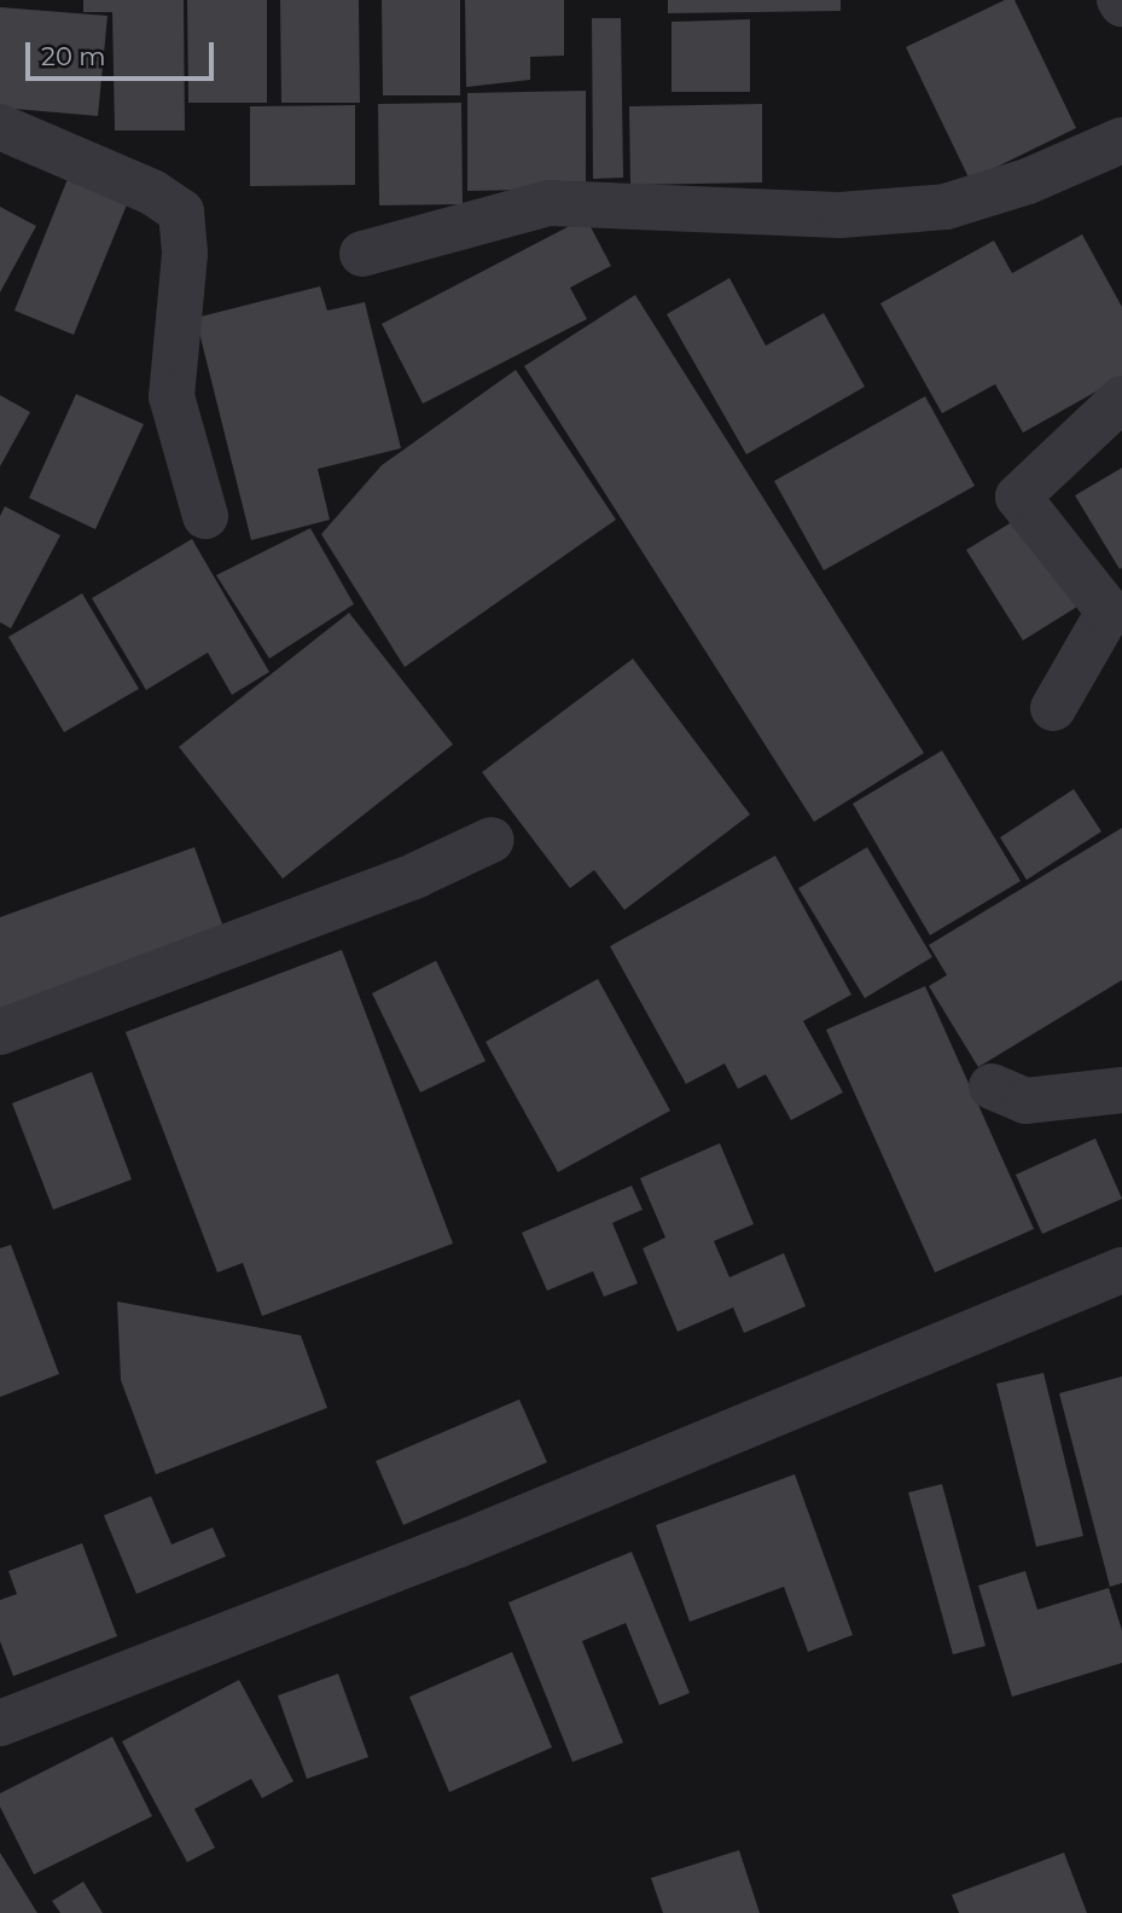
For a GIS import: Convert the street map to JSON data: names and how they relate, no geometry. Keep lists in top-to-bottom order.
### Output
{
  "scale_bar": "20 m"
}
